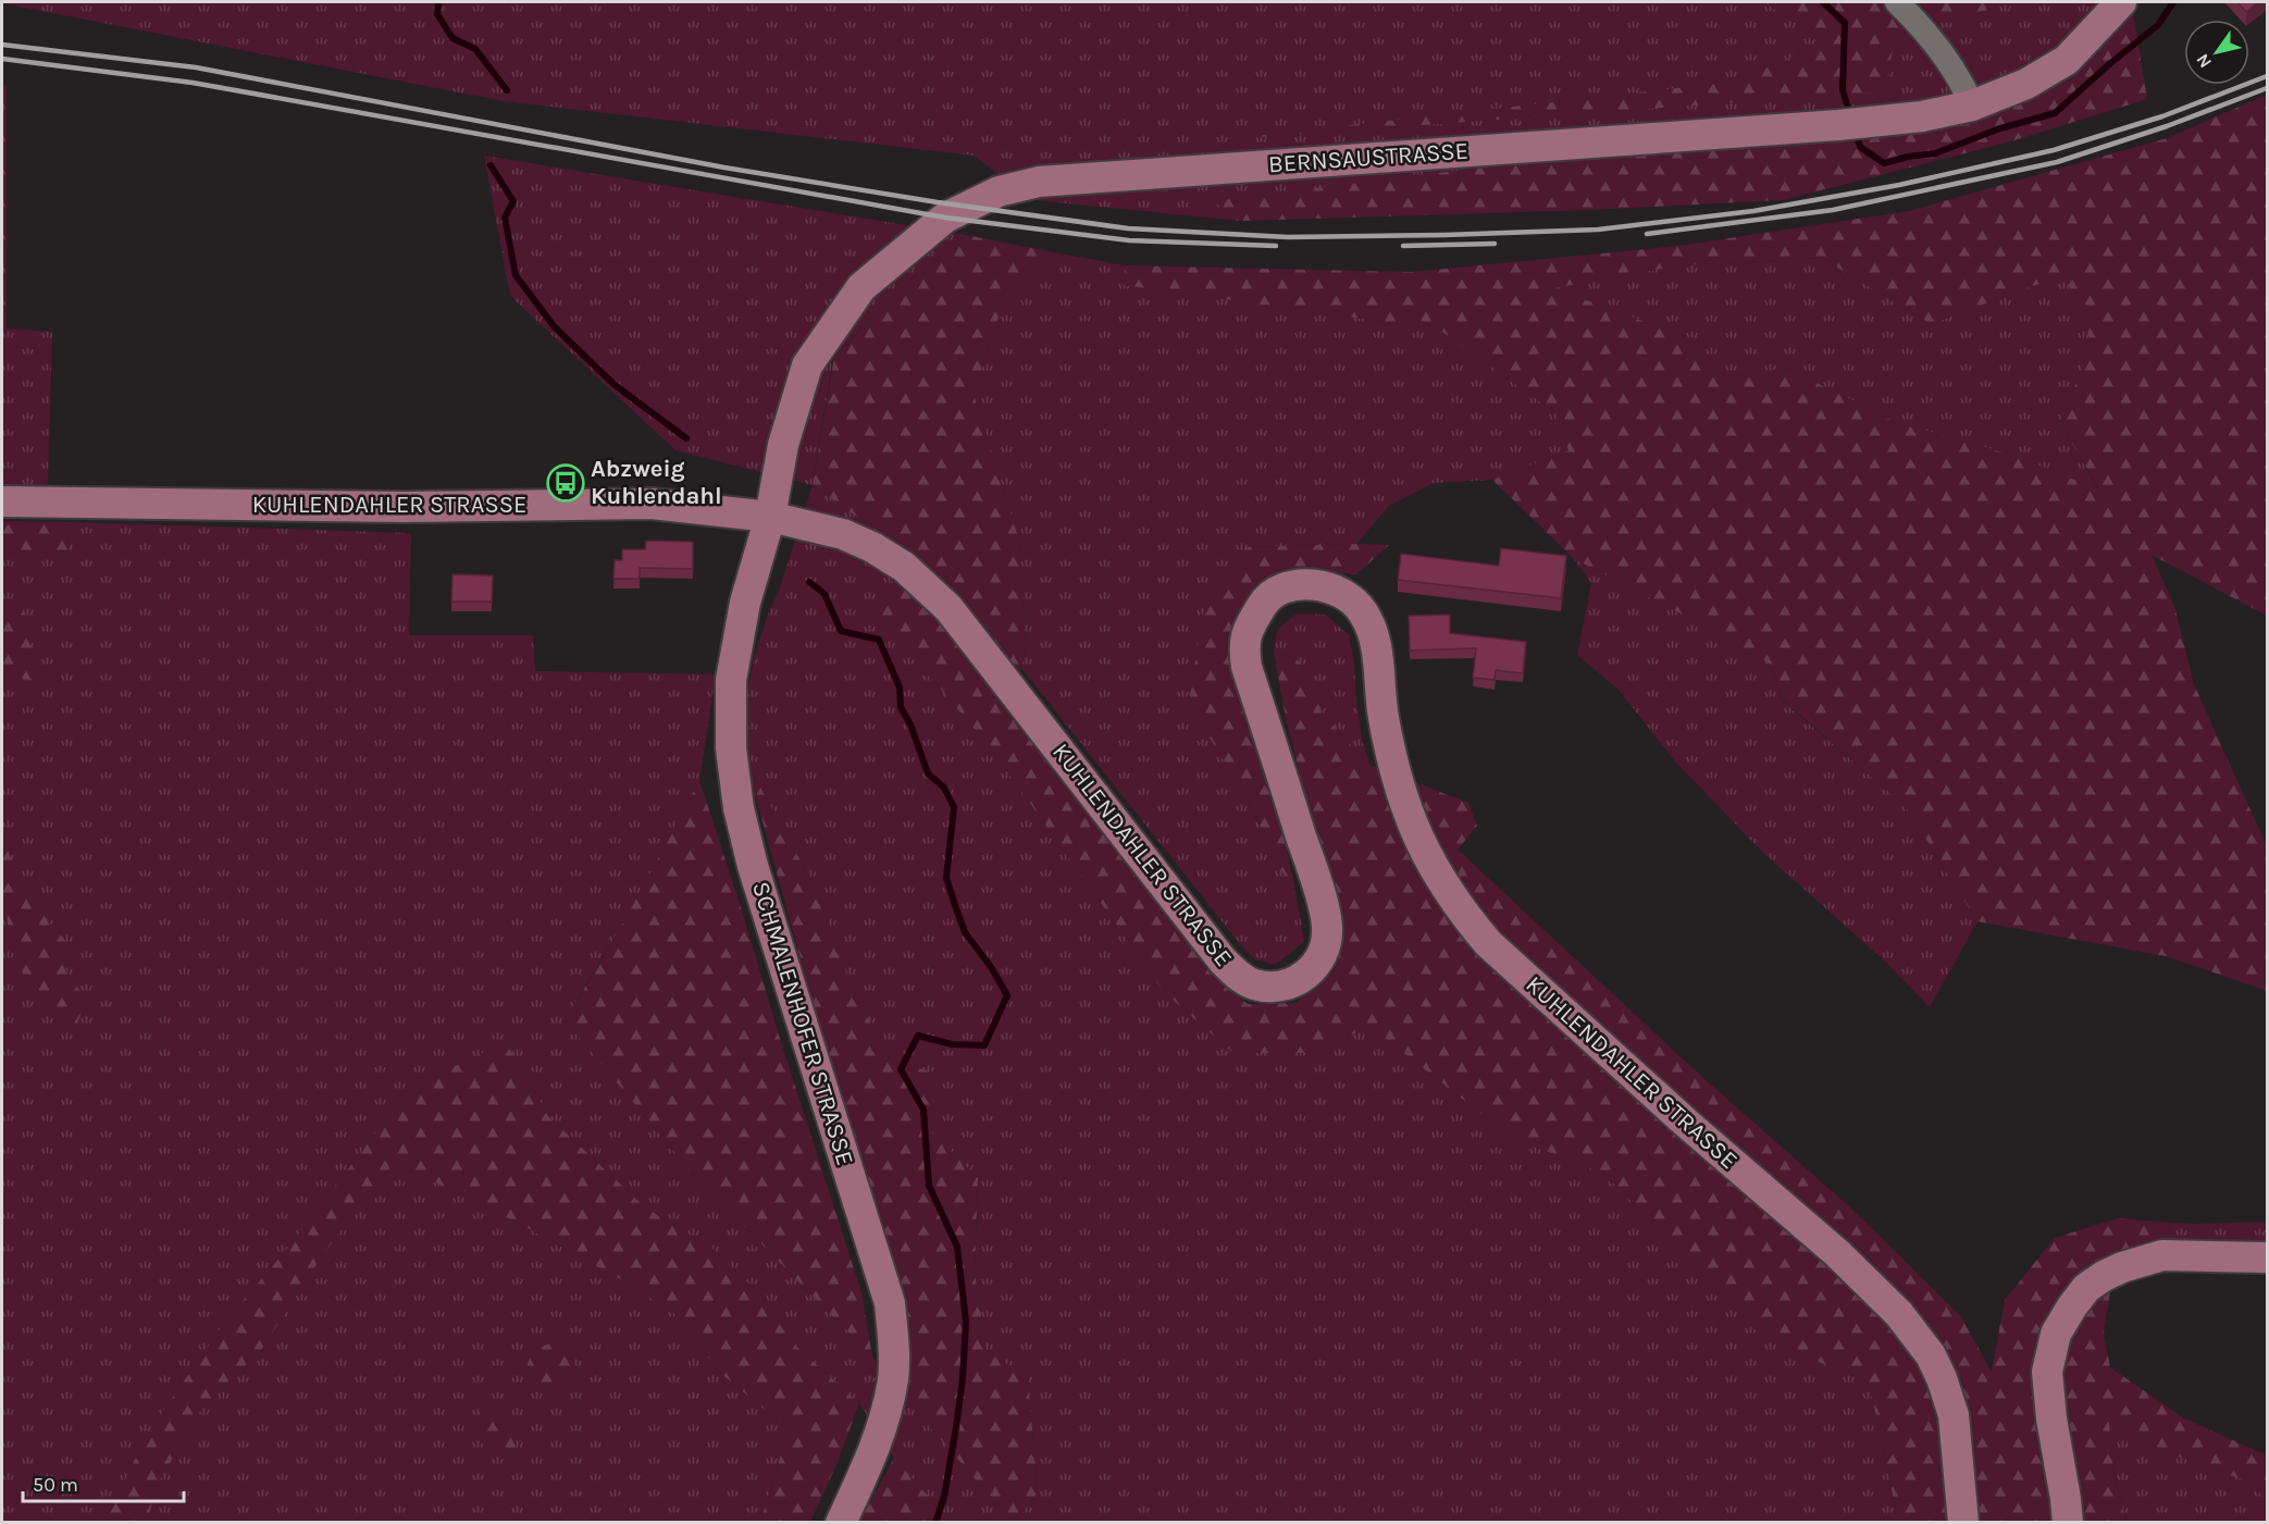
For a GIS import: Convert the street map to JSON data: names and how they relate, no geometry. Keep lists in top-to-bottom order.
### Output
{
  "streets": {
    "main road": ["BERNSAUSTRASSE", "KUHLENDAHLER STRASSE", "SCHMALENHOFER STRASSE"]
  },
  "crossings": [
    ["BERNSAUSTRASSE", "KUHLENDAHLER STRASSE"],
    ["BERNSAUSTRASSE", "SCHMALENHOFER STRASSE"],
    ["KUHLENDAHLER STRASSE", "SCHMALENHOFER STRASSE"]
  ],
  "places": {
    "bus stop": ["Abzweig Kuhlendahl"]
  },
  "scale_bar": "50 m",
  "north": "bottom left"
}
